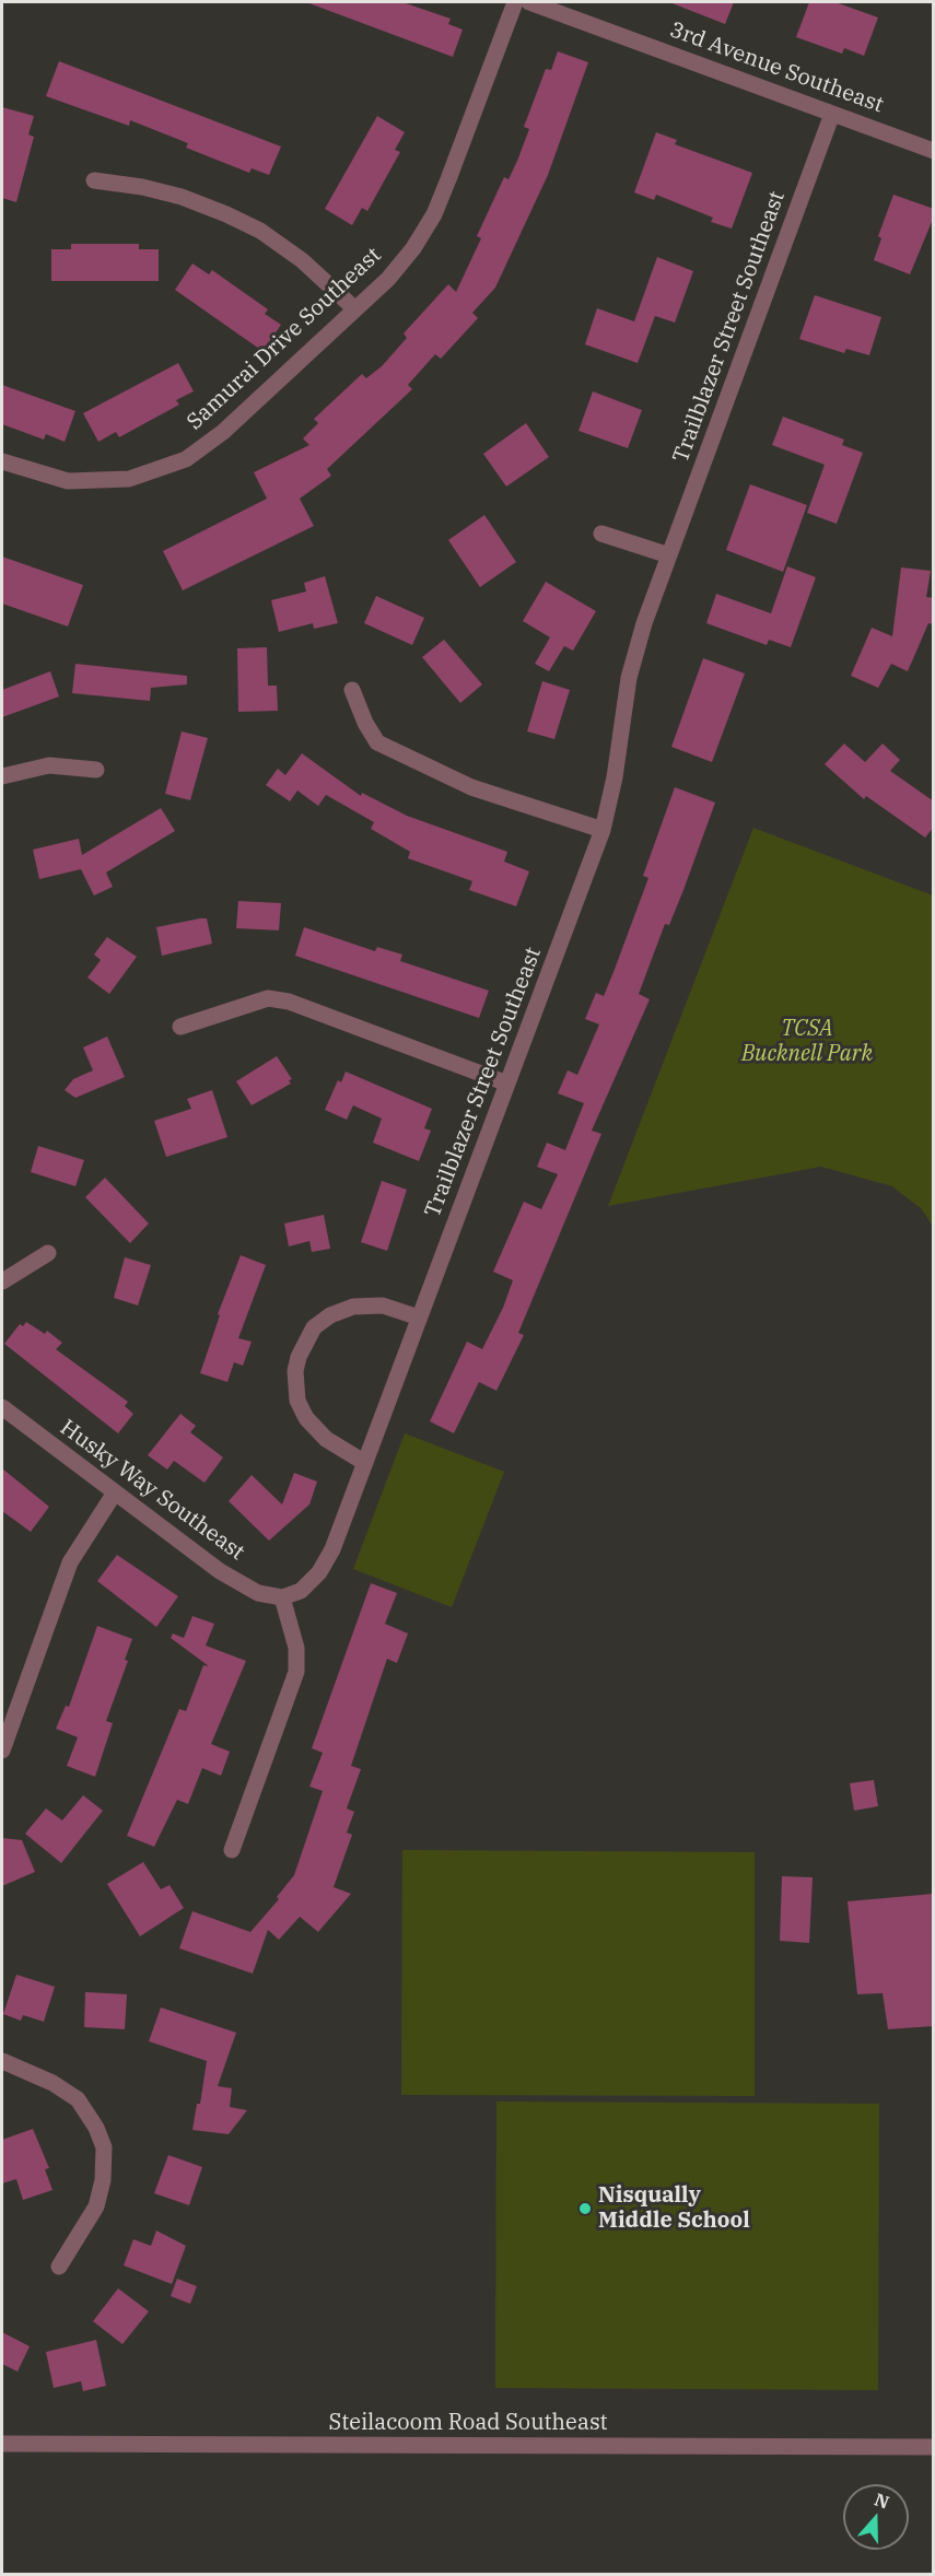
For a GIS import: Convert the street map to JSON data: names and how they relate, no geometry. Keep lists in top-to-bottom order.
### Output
{
  "streets": {
    "street": [
      "3rd Avenue Southeast",
      "Trailblazer Street Southeast",
      "Samurai Drive Southeast",
      "Husky Way Southeast",
      "Steilacoom Road Southeast"
    ]
  },
  "crossings": [
    ["3rd Avenue Southeast", "Trailblazer Street Southeast"],
    ["Trailblazer Street Southeast", "Husky Way Southeast"]
  ],
  "parks": ["TCSA Bucknell Park"],
  "places": ["Nisqually Middle School"],
  "north": "top"
}
